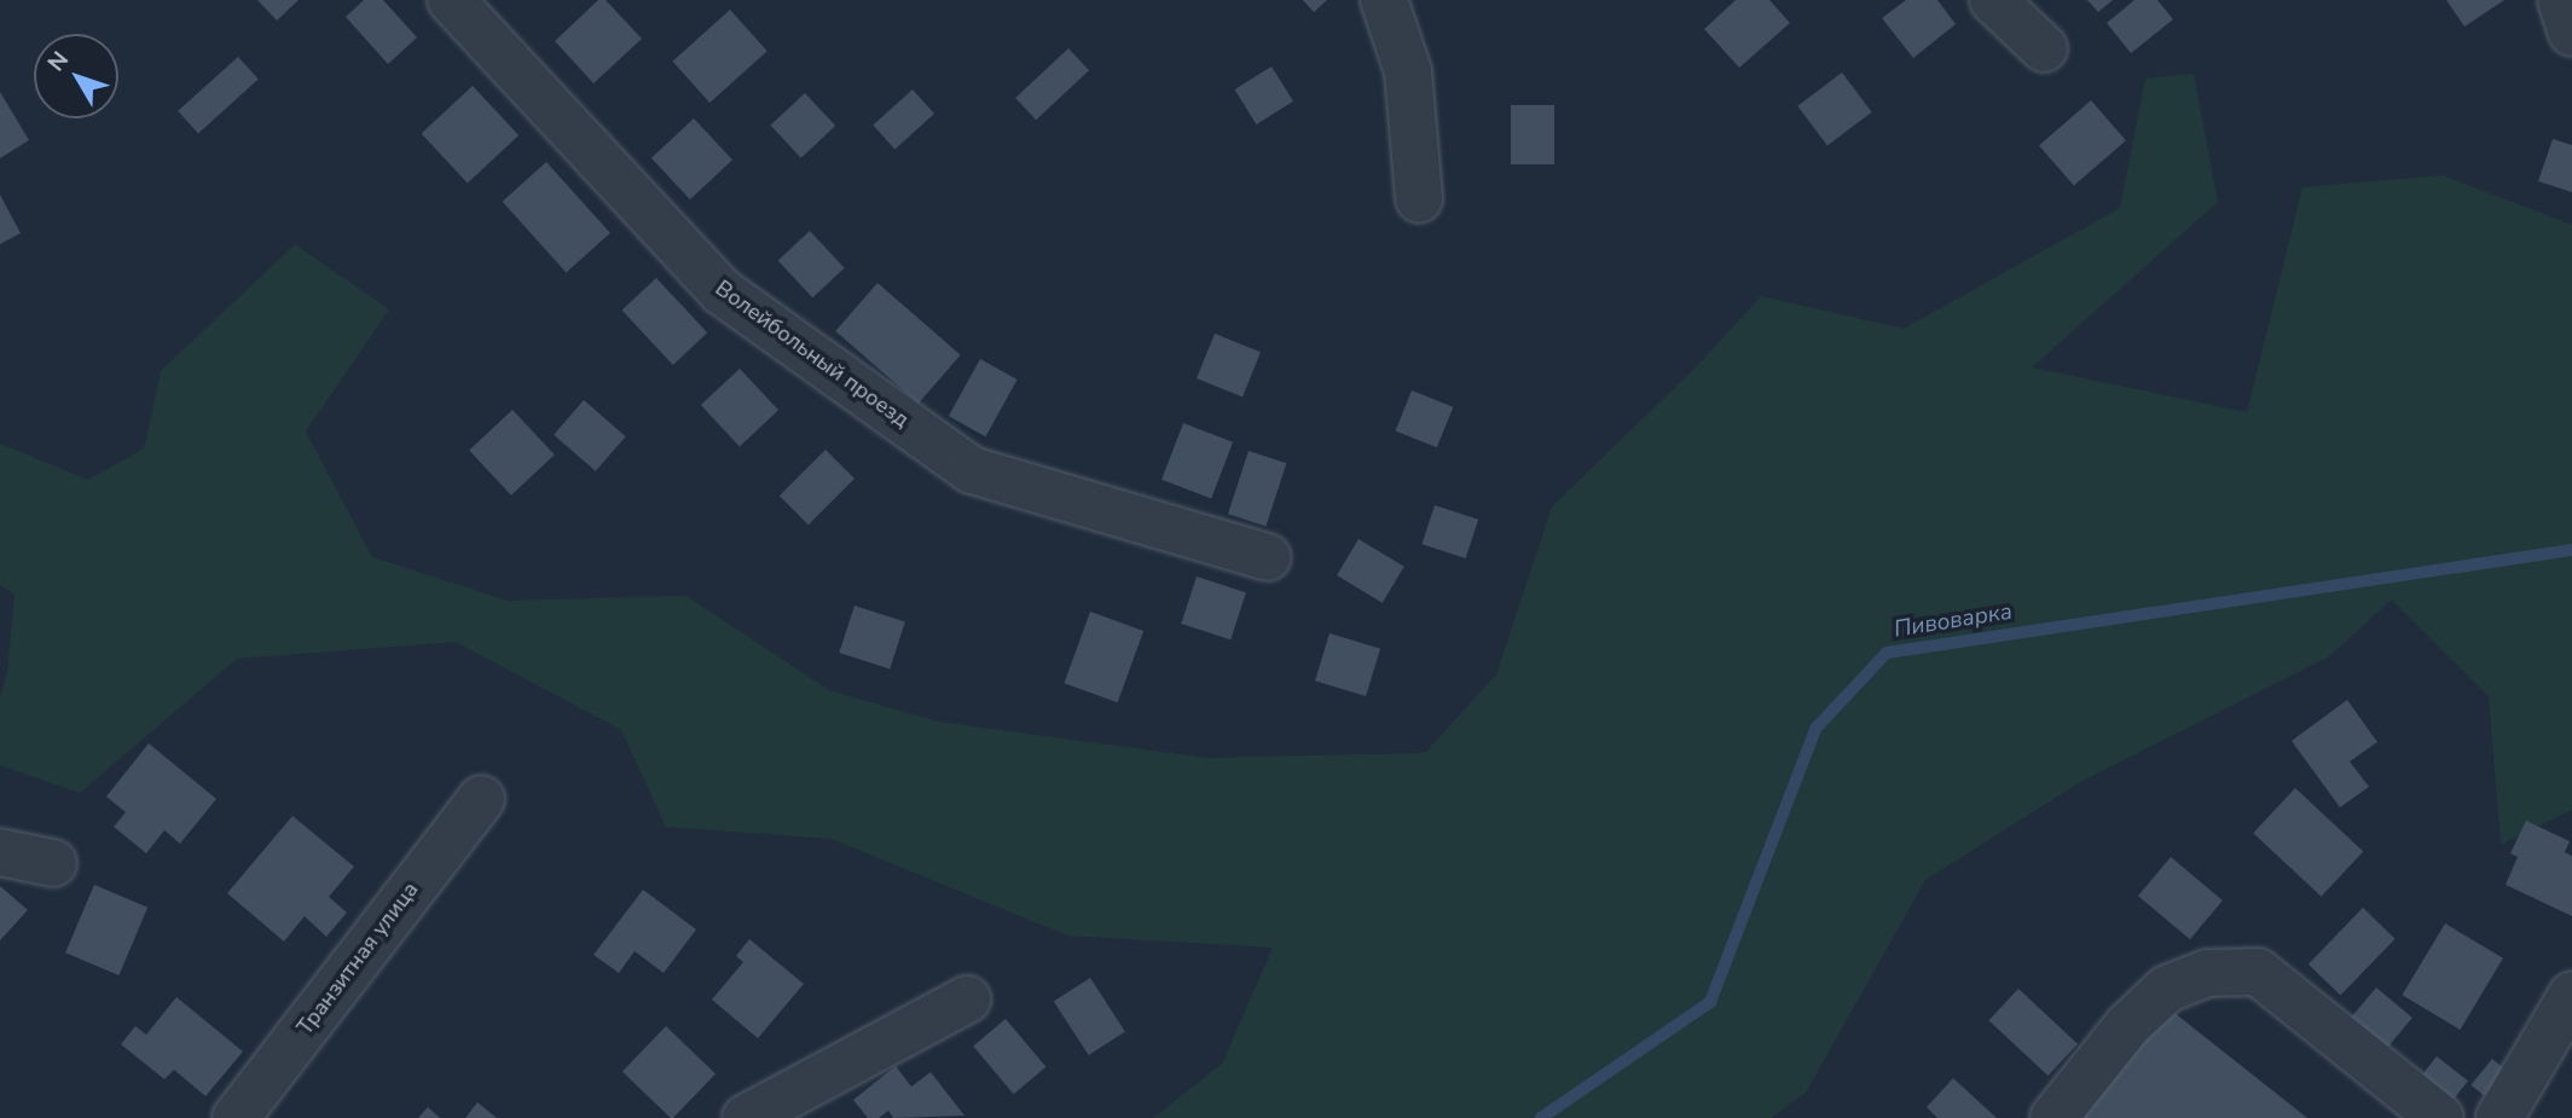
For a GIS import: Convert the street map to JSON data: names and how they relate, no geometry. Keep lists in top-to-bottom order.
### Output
{
  "streets": {
    "street": ["Волейбольный проезд", "Транзитная улица"]
  },
  "water": ["Пивоварка"],
  "north": "top left"
}
